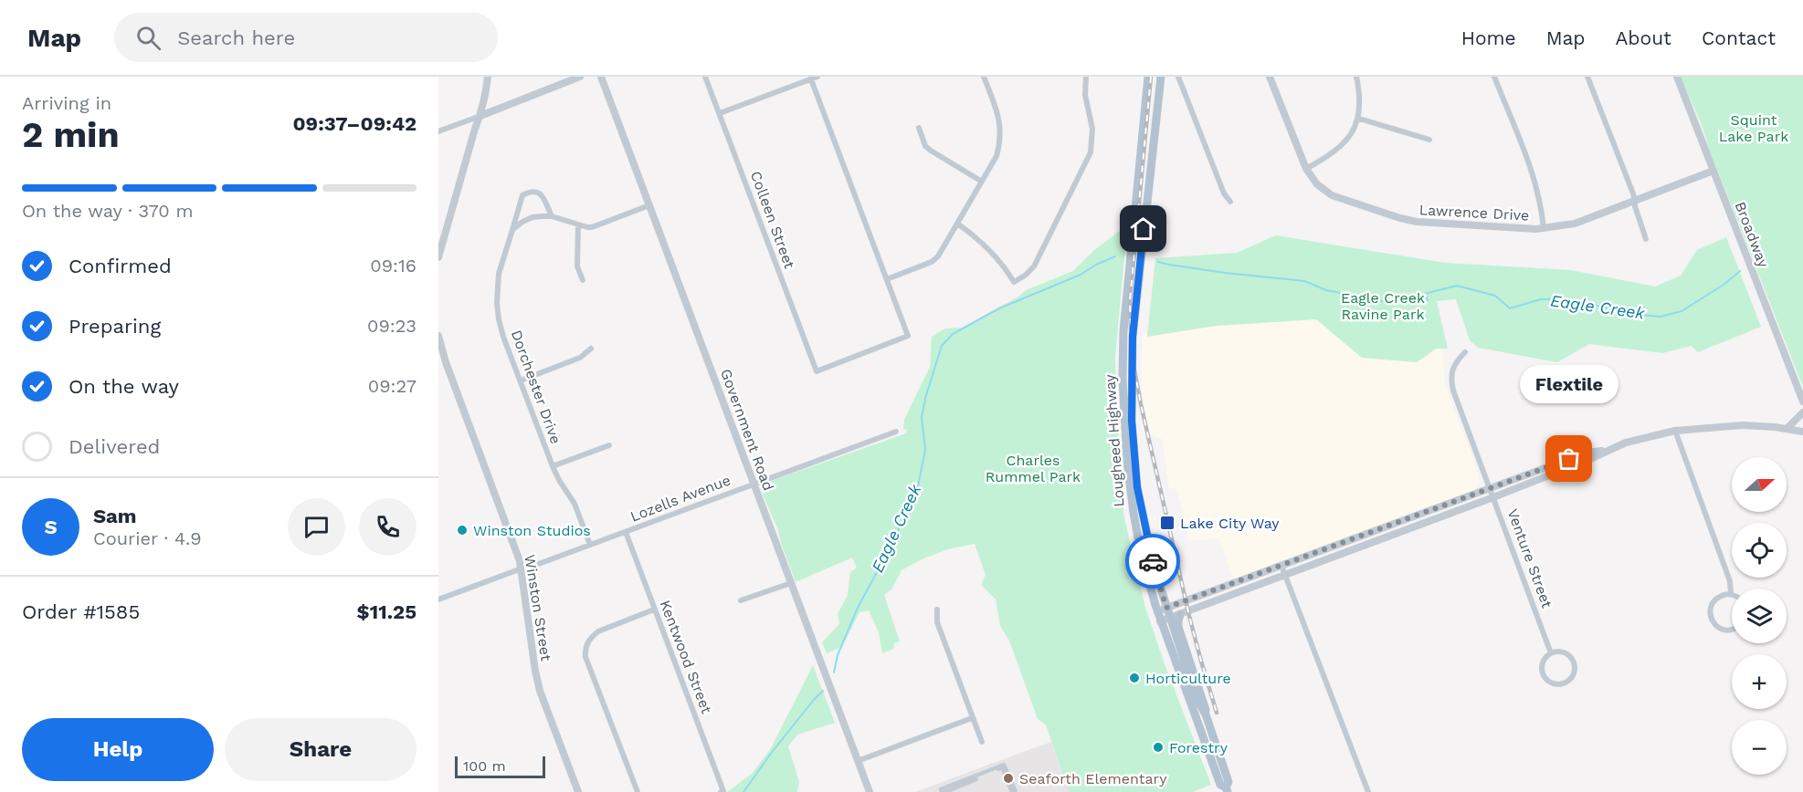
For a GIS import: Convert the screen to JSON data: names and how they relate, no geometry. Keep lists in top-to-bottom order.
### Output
{
  "streets": {
    "main road": ["Lougheed Highway"],
    "street": [
      "Lawrence Drive",
      "Colleen Street",
      "Broadway",
      "Dorchester Drive",
      "Government Road",
      "Lozells Avenue",
      "Venture Street",
      "Winston Street",
      "Kentwood Street"
    ]
  },
  "crossings": [
    ["Lawrence Drive", "Broadway"],
    ["Dorchester Drive", "Lozells Avenue"],
    ["Government Road", "Lozells Avenue"],
    ["Lozells Avenue", "Kentwood Street"]
  ],
  "water": ["Eagle Creek"],
  "parks": ["Squint Lake Park", "Eagle Creek Ravine Park", "Charles Rummel Park"],
  "places": {
    "other": [
      "Flextile",
      "Winston Studios",
      "Horticulture",
      "Forestry",
      "Seaforth Elementary"
    ],
    "transit": ["Lake City Way"]
  },
  "scale_bar": "100 m",
  "north": "right",
  "page": {
    "header": "Map",
    "search": "Search here",
    "nav": [
      "Home",
      "Map",
      "About",
      "Contact"
    ],
    "heading": ["2 min", "Arriving in", "09:37–09:42"],
    "panel": [
      "Sam",
      "Courier · 4.9",
      "Order #1585",
      "$11.25"
    ],
    "bar": "On the way · 370 m",
    "list": [
      ["Confirmed", "09:16"],
      ["Preparing", "09:23"],
      ["On the way", "09:27"],
      "Delivered"
    ],
    "bubble": "Flextile",
    "map_buttons": ["+", "−"],
    "round": "S",
    "buttons": ["Help", "Share"],
    "scale": "100 m"
  }
}
